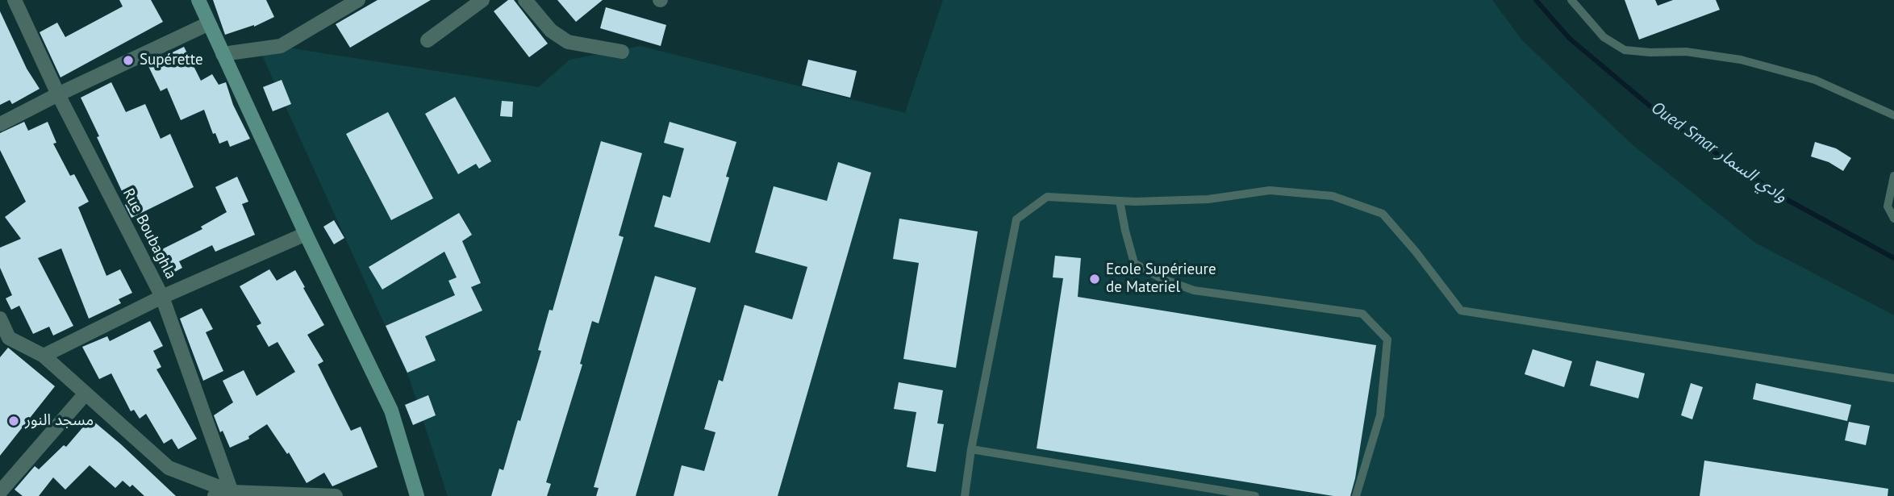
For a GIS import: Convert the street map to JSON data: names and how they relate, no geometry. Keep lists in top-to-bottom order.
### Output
{
  "streets": {
    "street": ["Rue Boubaghla"]
  },
  "water": ["Oued Smar وادي السمار"],
  "places": ["Supérette", "Ecole Supérieure de Materiel", "مسجد النور"]
}
